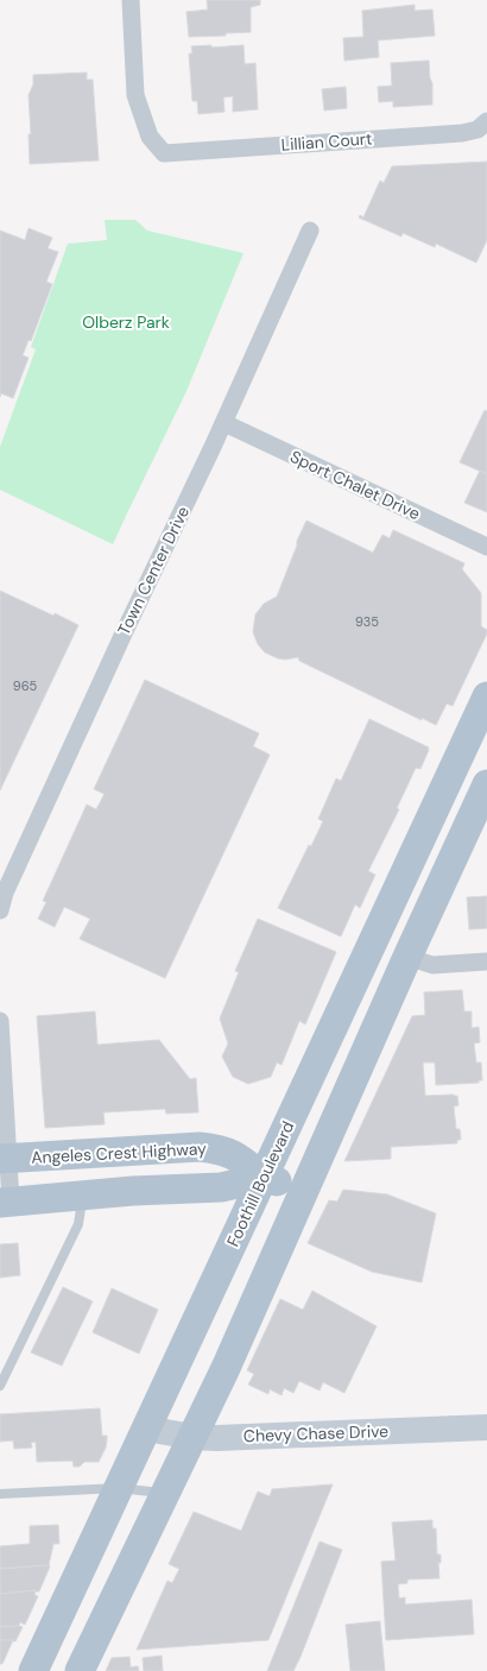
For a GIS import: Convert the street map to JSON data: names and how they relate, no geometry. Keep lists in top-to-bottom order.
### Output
{
  "streets": {
    "main road": ["Angeles Crest Highway", "Foothill Boulevard", "Chevy Chase Drive"],
    "street": ["Lillian Court", "Sport Chalet Drive", "Town Center Drive"]
  },
  "crossings": [
    ["Sport Chalet Drive", "Town Center Drive"],
    ["Angeles Crest Highway", "Foothill Boulevard"],
    ["Foothill Boulevard", "Chevy Chase Drive"]
  ],
  "parks": ["Olberz Park"],
  "house_numbers": ["935", "965"]
}
